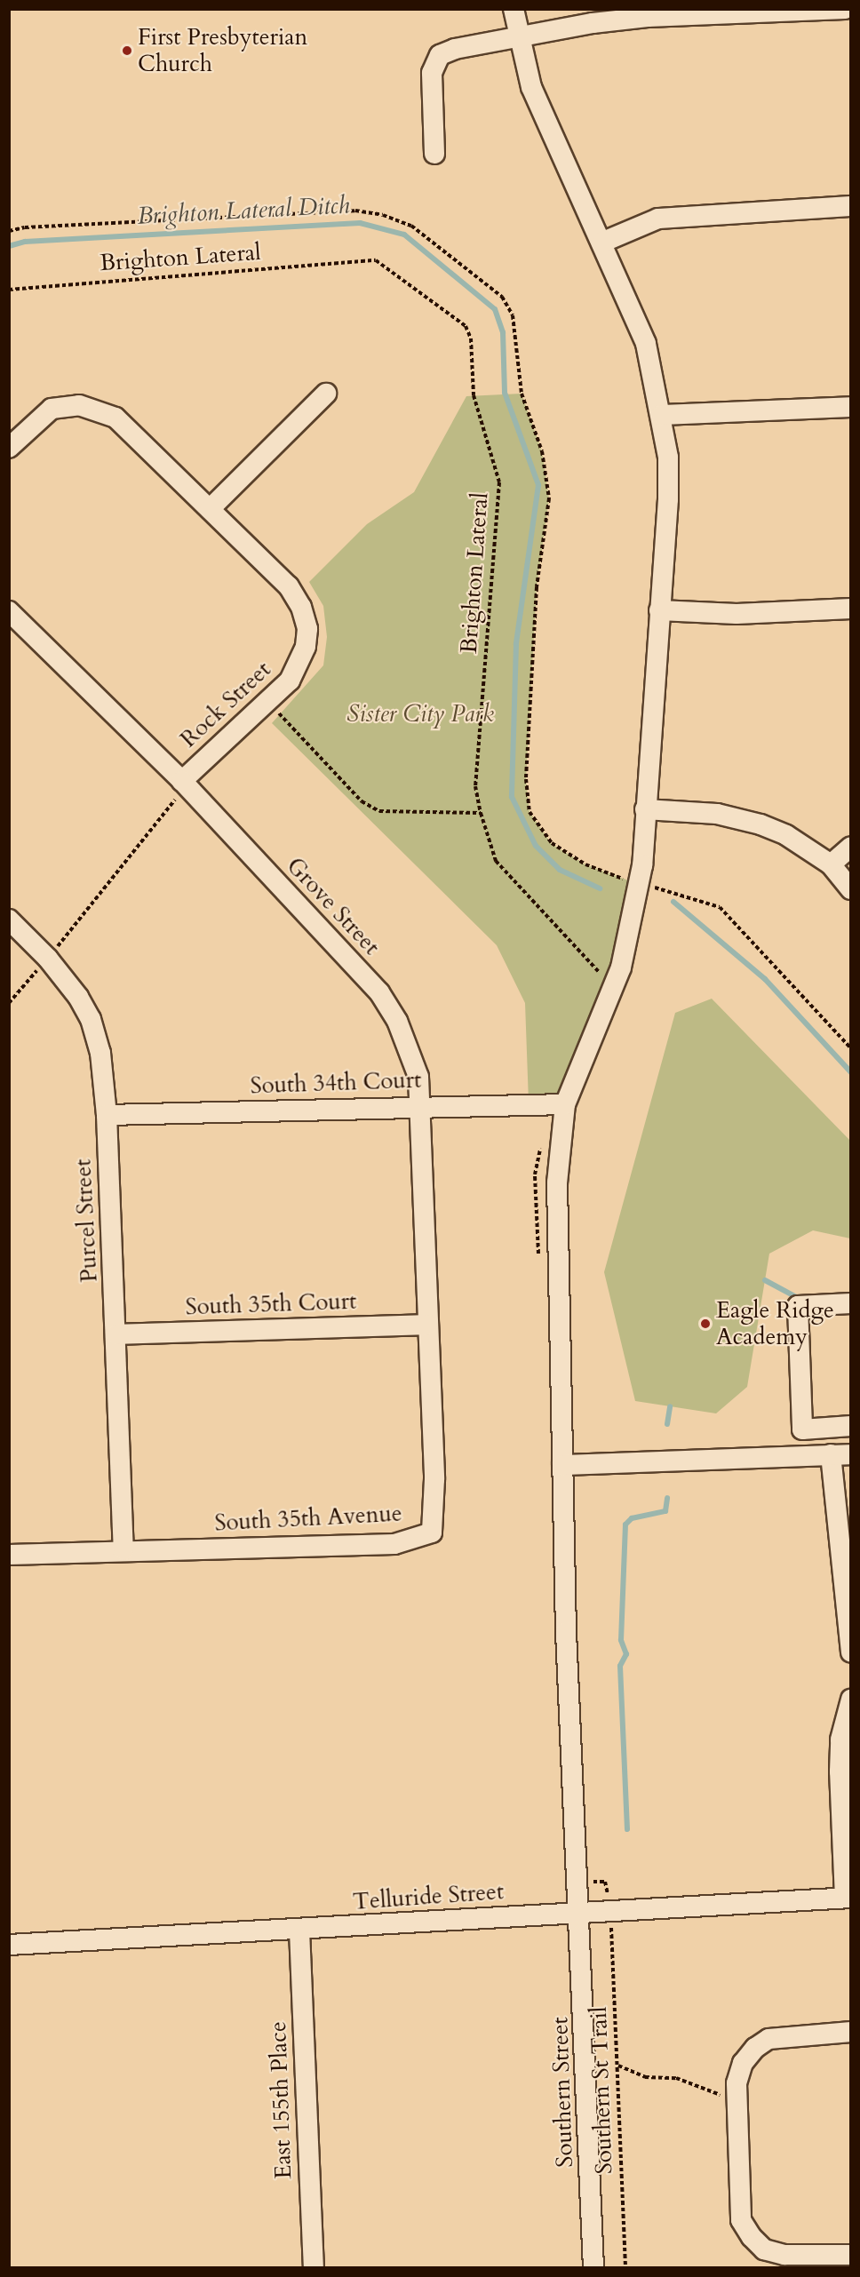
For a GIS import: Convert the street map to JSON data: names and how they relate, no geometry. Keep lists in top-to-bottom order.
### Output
{
  "streets": {
    "street": [
      "Rock Street",
      "Grove Street",
      "South 34th Court",
      "Purcel Street",
      "South 35th Court",
      "South 35th Avenue",
      "Telluride Street",
      "Southern Street",
      "East 155th Place"
    ],
    "path": ["Brighton Lateral", "Southern St Trail"]
  },
  "crossings": [
    ["Rock Street", "Grove Street"],
    ["Grove Street", "South 34th Court"],
    ["Grove Street", "South 35th Court"],
    ["Grove Street", "South 35th Avenue"],
    ["South 34th Court", "Purcel Street"],
    ["South 34th Court", "Southern Street"],
    ["Purcel Street", "South 35th Court"],
    ["Purcel Street", "South 35th Avenue"],
    ["South 35th Court", "South 35th Avenue"],
    ["Telluride Street", "Southern St Trail"],
    ["Telluride Street", "Southern Street"],
    ["Telluride Street", "East 155th Place"]
  ],
  "water": ["Brighton Lateral Ditch"],
  "parks": ["Sister City Park"],
  "places": ["First Presbyterian Church", "Eagle Ridge Academy"]
}
